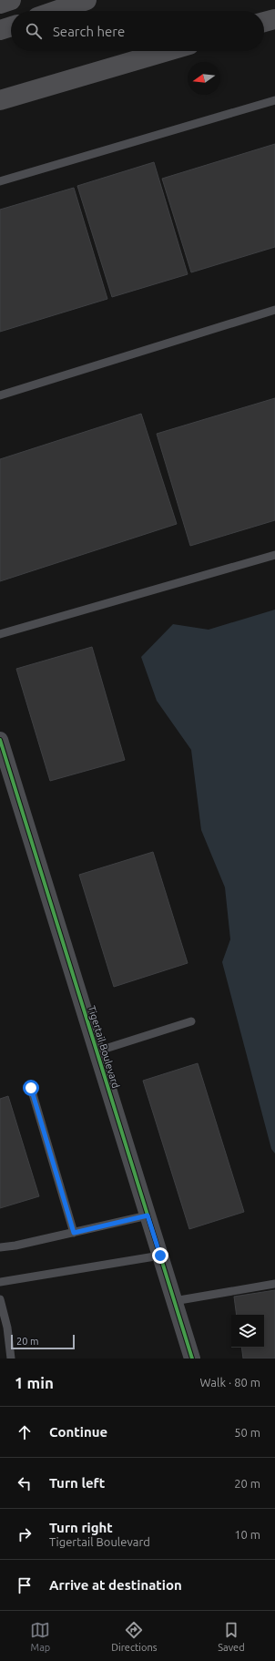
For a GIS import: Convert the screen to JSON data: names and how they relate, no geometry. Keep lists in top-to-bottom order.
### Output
{
  "streets": {
    "street": ["Tigertail Boulevard"]
  },
  "scale_bar": "20 m",
  "north": "left",
  "page": {
    "search": "Search here",
    "scale": "20 m",
    "heading": ["1 min", "Walk · 80 m"],
    "list": [
      ["Continue", "50 m"],
      ["Turn left", "20 m"],
      ["Turn right", "Tigertail Boulevard", "10 m"],
      "Arrive at destination"
    ],
    "nav": ["Map", "Directions", "Saved"]
  }
}
